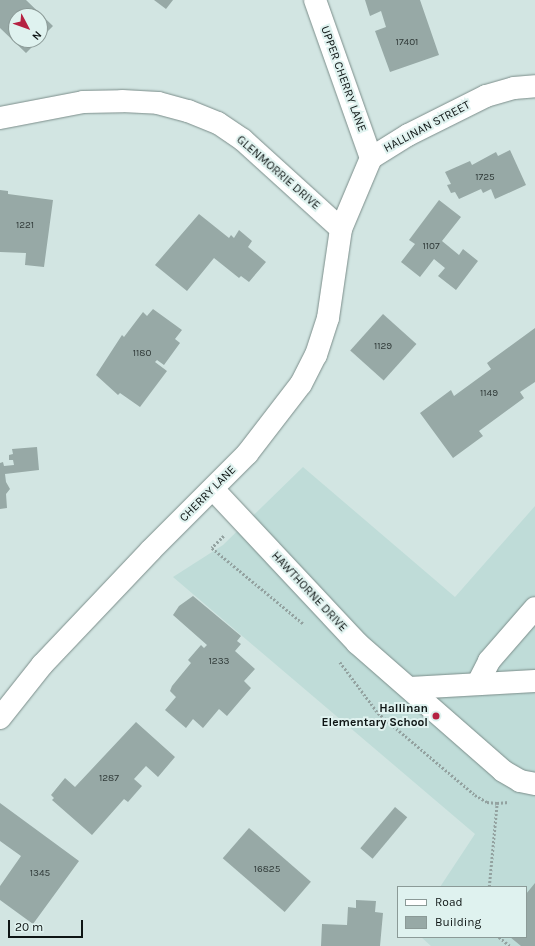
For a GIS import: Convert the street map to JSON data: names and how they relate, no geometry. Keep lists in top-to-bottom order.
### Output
{
  "streets": {
    "street": [
      "UPPER CHERRY LANE",
      "HALLINAN STREET",
      "GLENMORRIE DRIVE",
      "CHERRY LANE",
      "HAWTHORNE DRIVE"
    ]
  },
  "crossings": [
    ["UPPER CHERRY LANE", "HALLINAN STREET"],
    ["HALLINAN STREET", "GLENMORRIE DRIVE"],
    ["HALLINAN STREET", "CHERRY LANE"],
    ["GLENMORRIE DRIVE", "CHERRY LANE"],
    ["CHERRY LANE", "HAWTHORNE DRIVE"]
  ],
  "places": ["Hallinan Elementary School"],
  "house_numbers": [
    "17401",
    "1725",
    "1221",
    "1107",
    "1129",
    "1180",
    "1149",
    "1233",
    "1287",
    "16825",
    "1345"
  ],
  "legend": ["Road", "Building"],
  "scale_bar": "20 m",
  "north": "bottom right"
}
